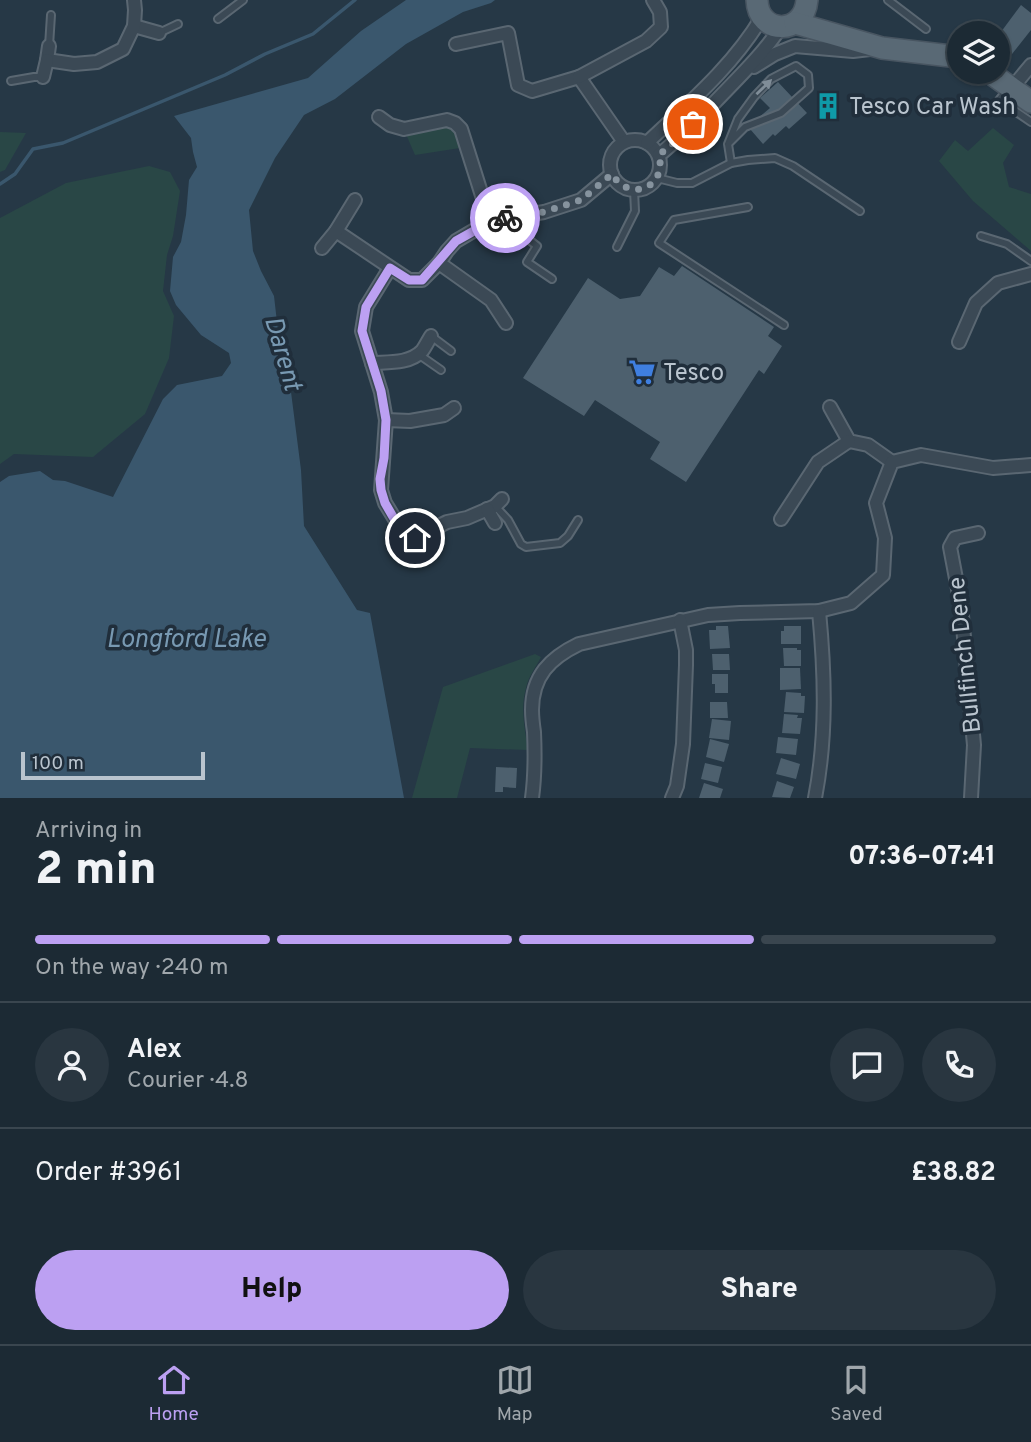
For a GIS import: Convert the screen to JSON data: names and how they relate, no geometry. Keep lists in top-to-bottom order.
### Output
{
  "streets": {
    "street": ["Bullfinch Dene"]
  },
  "water": ["Darent", "Longford Lake"],
  "places": {
    "building": ["Tesco Car Wash"],
    "supermarket": ["Tesco"]
  },
  "scale_bar": "100 m",
  "page": {
    "scale": "100 m",
    "heading": ["2 min", "Arriving in", "07:36–07:41"],
    "panel": [
      "Alex",
      "Courier · 4.8",
      "Order #3961",
      "£38.82"
    ],
    "bar": "On the way · 240 m",
    "buttons": ["Help", "Share"],
    "tabs": ["Home", "Map", "Saved"]
  }
}
